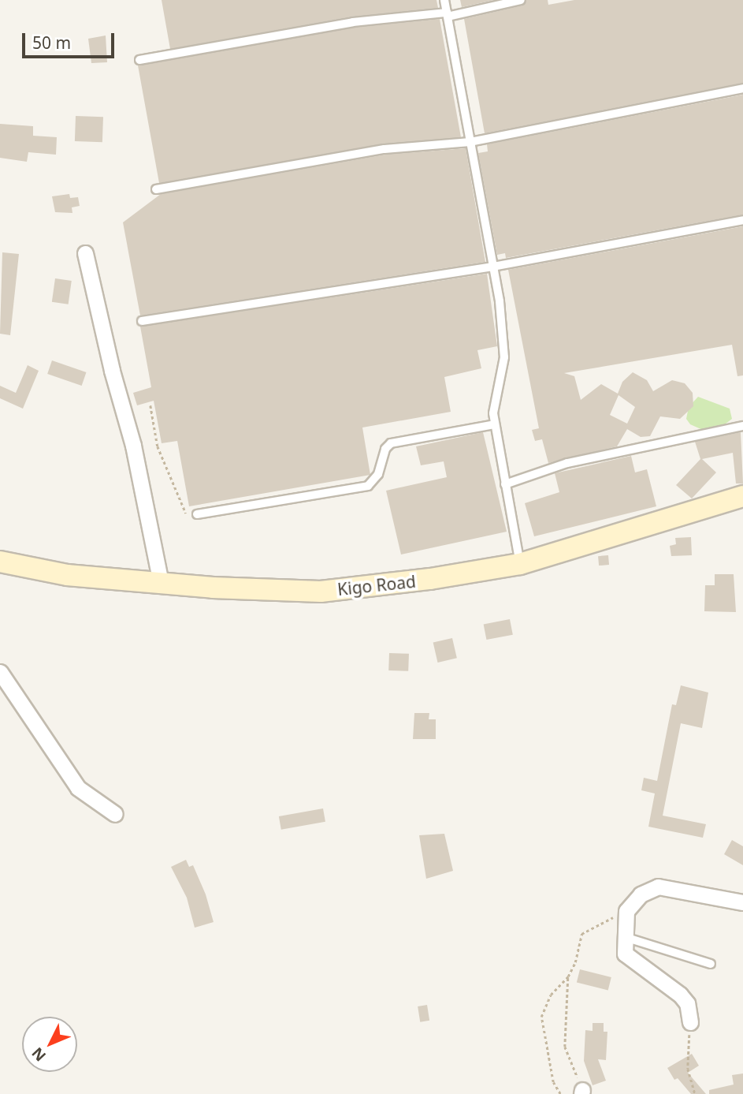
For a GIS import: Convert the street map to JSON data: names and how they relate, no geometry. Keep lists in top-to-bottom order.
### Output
{
  "streets": {
    "street": ["Kigo Road"]
  },
  "scale_bar": "50 m",
  "north": "bottom left"
}
